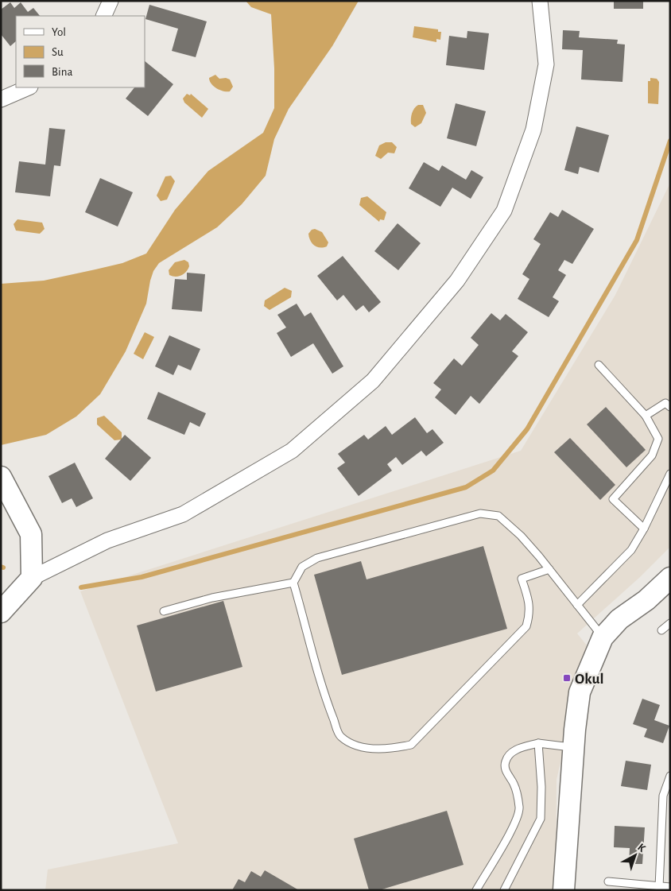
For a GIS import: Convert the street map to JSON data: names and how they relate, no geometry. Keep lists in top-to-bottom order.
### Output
{
  "places": {
    "transit": ["Okul"]
  },
  "legend": ["Yol", "Su", "Bina"],
  "north": "top right"
}
